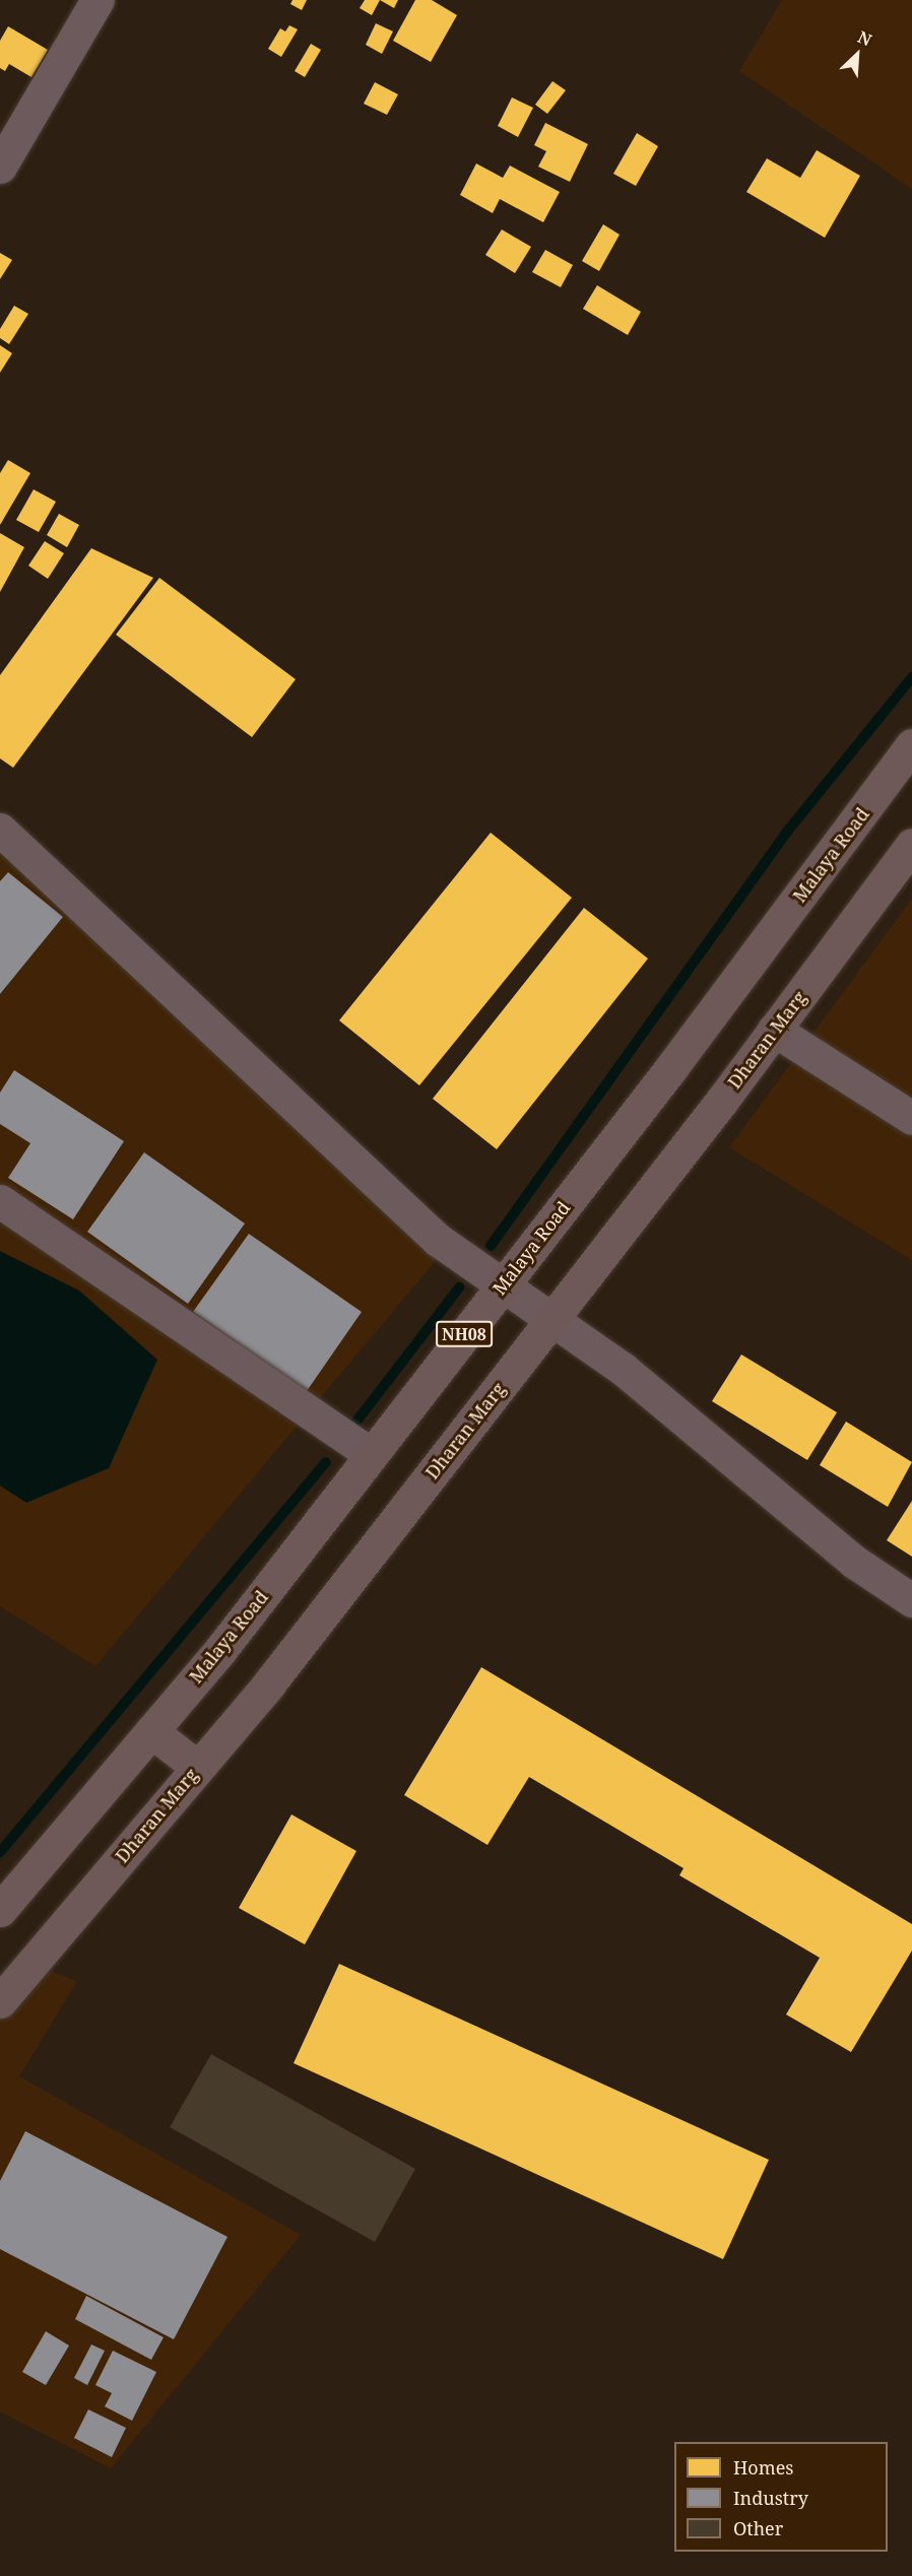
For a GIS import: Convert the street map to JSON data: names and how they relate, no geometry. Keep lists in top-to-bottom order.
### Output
{
  "streets": {
    "main road": ["Malaya Road", "Dharan Marg", "NH08"]
  },
  "legend": ["Homes", "Industry", "Other"],
  "north": "top right"
}
